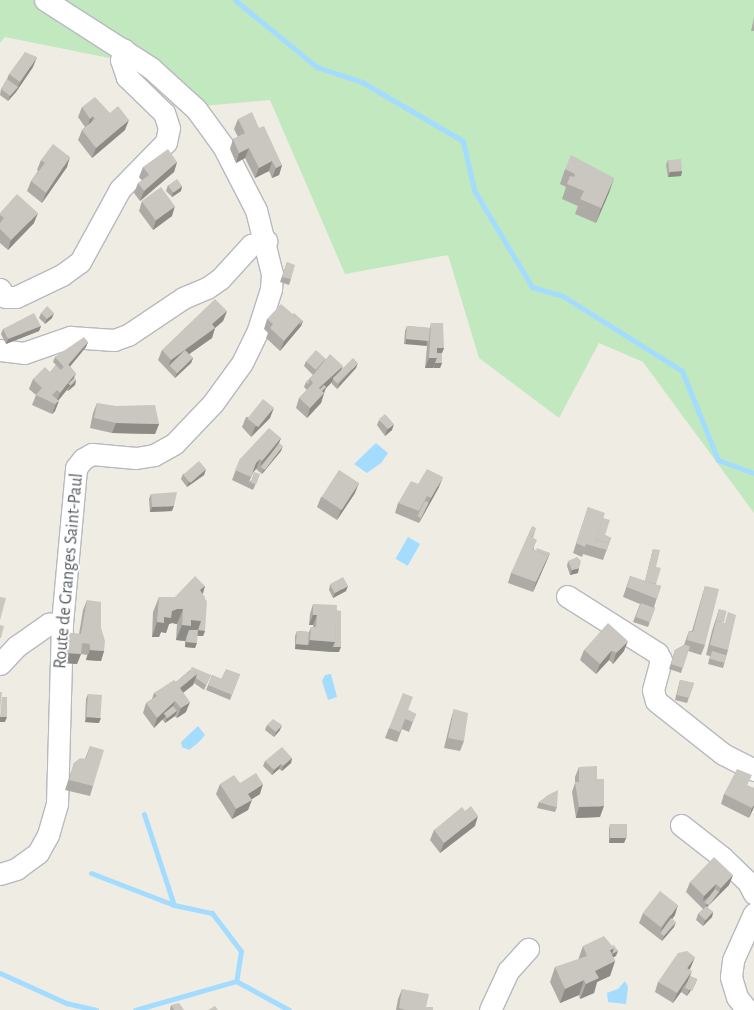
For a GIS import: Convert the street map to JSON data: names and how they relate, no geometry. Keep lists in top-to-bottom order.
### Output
{
  "streets": {
    "street": ["Route de Granges Saint-Paul"]
  }
}
